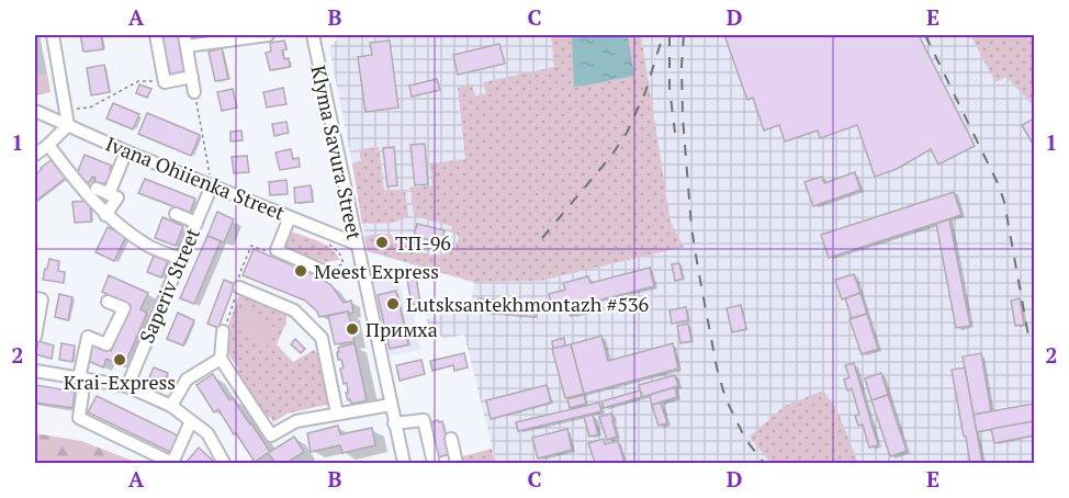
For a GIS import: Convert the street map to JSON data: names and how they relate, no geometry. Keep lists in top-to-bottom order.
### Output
{
  "streets": {
    "street": ["Klyma Savura Street", "Ivana Ohiienka Street", "Saperiv Street"]
  },
  "crossings": [
    ["Klyma Savura Street", "Ivana Ohiienka Street"],
    ["Ivana Ohiienka Street", "Saperiv Street"]
  ],
  "places": [
    "ТП-96",
    "Meest Express",
    "Lutsksantekhmontazh #536",
    "Примха",
    "Krai-Express"
  ],
  "grid": {
    "columns": [
      "A",
      "B",
      "C",
      "D",
      "E"
    ],
    "rows": ["1", "2"]
  }
}
